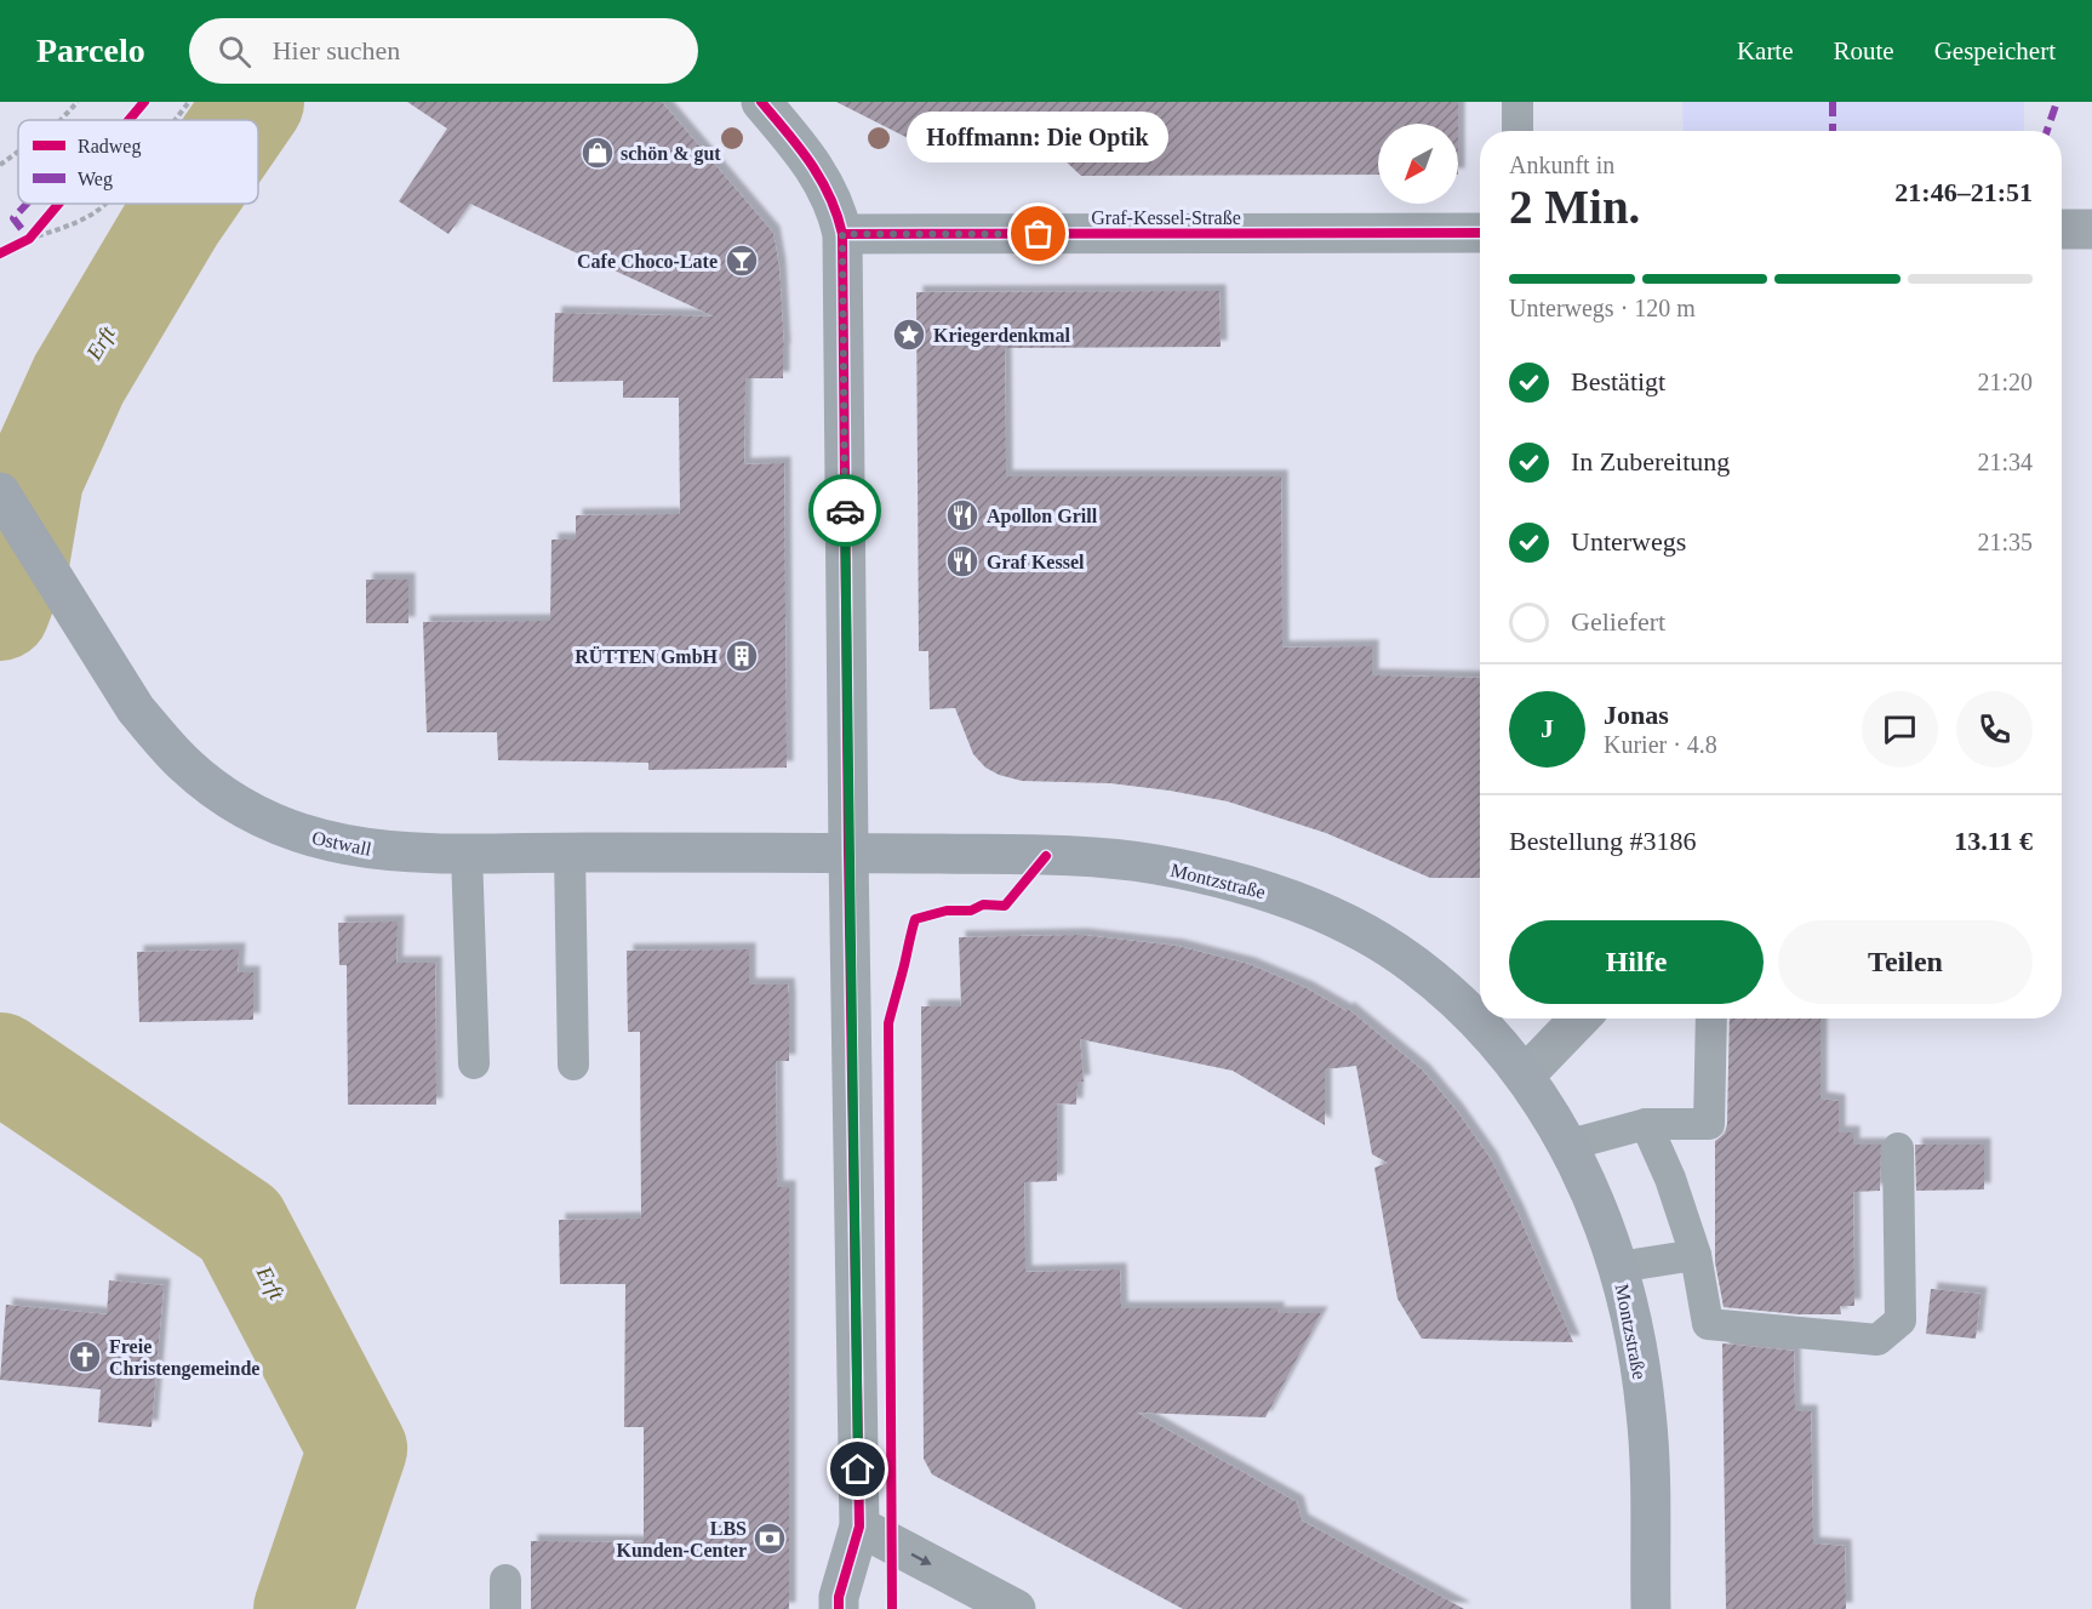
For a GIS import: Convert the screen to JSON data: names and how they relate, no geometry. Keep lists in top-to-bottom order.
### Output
{
  "streets": {
    "main road": ["Ostwall", "Montzstraße"],
    "street": ["Graf-Kessel-Straße"]
  },
  "crossings": [
    ["Ostwall", "Montzstraße"]
  ],
  "water": ["Erft"],
  "places": {
    "shop": ["schön & gut"],
    "other": ["Hoffmann: Die Optik"],
    "bar": ["Cafe Choco-Late"],
    "place": ["Kriegerdenkmal"],
    "restaurant": ["Apollon Grill", "Graf Kessel"],
    "building": ["RÜTTEN GmbH"],
    "church": ["Freie Christengemeinde"],
    "bank": ["LBS Kunden-Center"]
  },
  "legend": ["Radweg", "Weg"],
  "north": "bottom left",
  "page": {
    "header": "Parcelo",
    "search": "Hier suchen",
    "nav": ["Karte", "Route", "Gespeichert"],
    "bubble": "Hoffmann: Die Optik",
    "heading": ["2 Min.", "Ankunft in", "21:46–21:51"],
    "panel": [
      "Jonas",
      "Kurier · 4.8",
      "Bestellung #3186",
      "13.11 €"
    ],
    "bar": "Unterwegs · 120 m",
    "list": [
      ["Bestätigt", "21:20"],
      ["In Zubereitung", "21:34"],
      ["Unterwegs", "21:35"],
      "Geliefert"
    ],
    "round": "J",
    "buttons": ["Hilfe", "Teilen"]
  }
}
